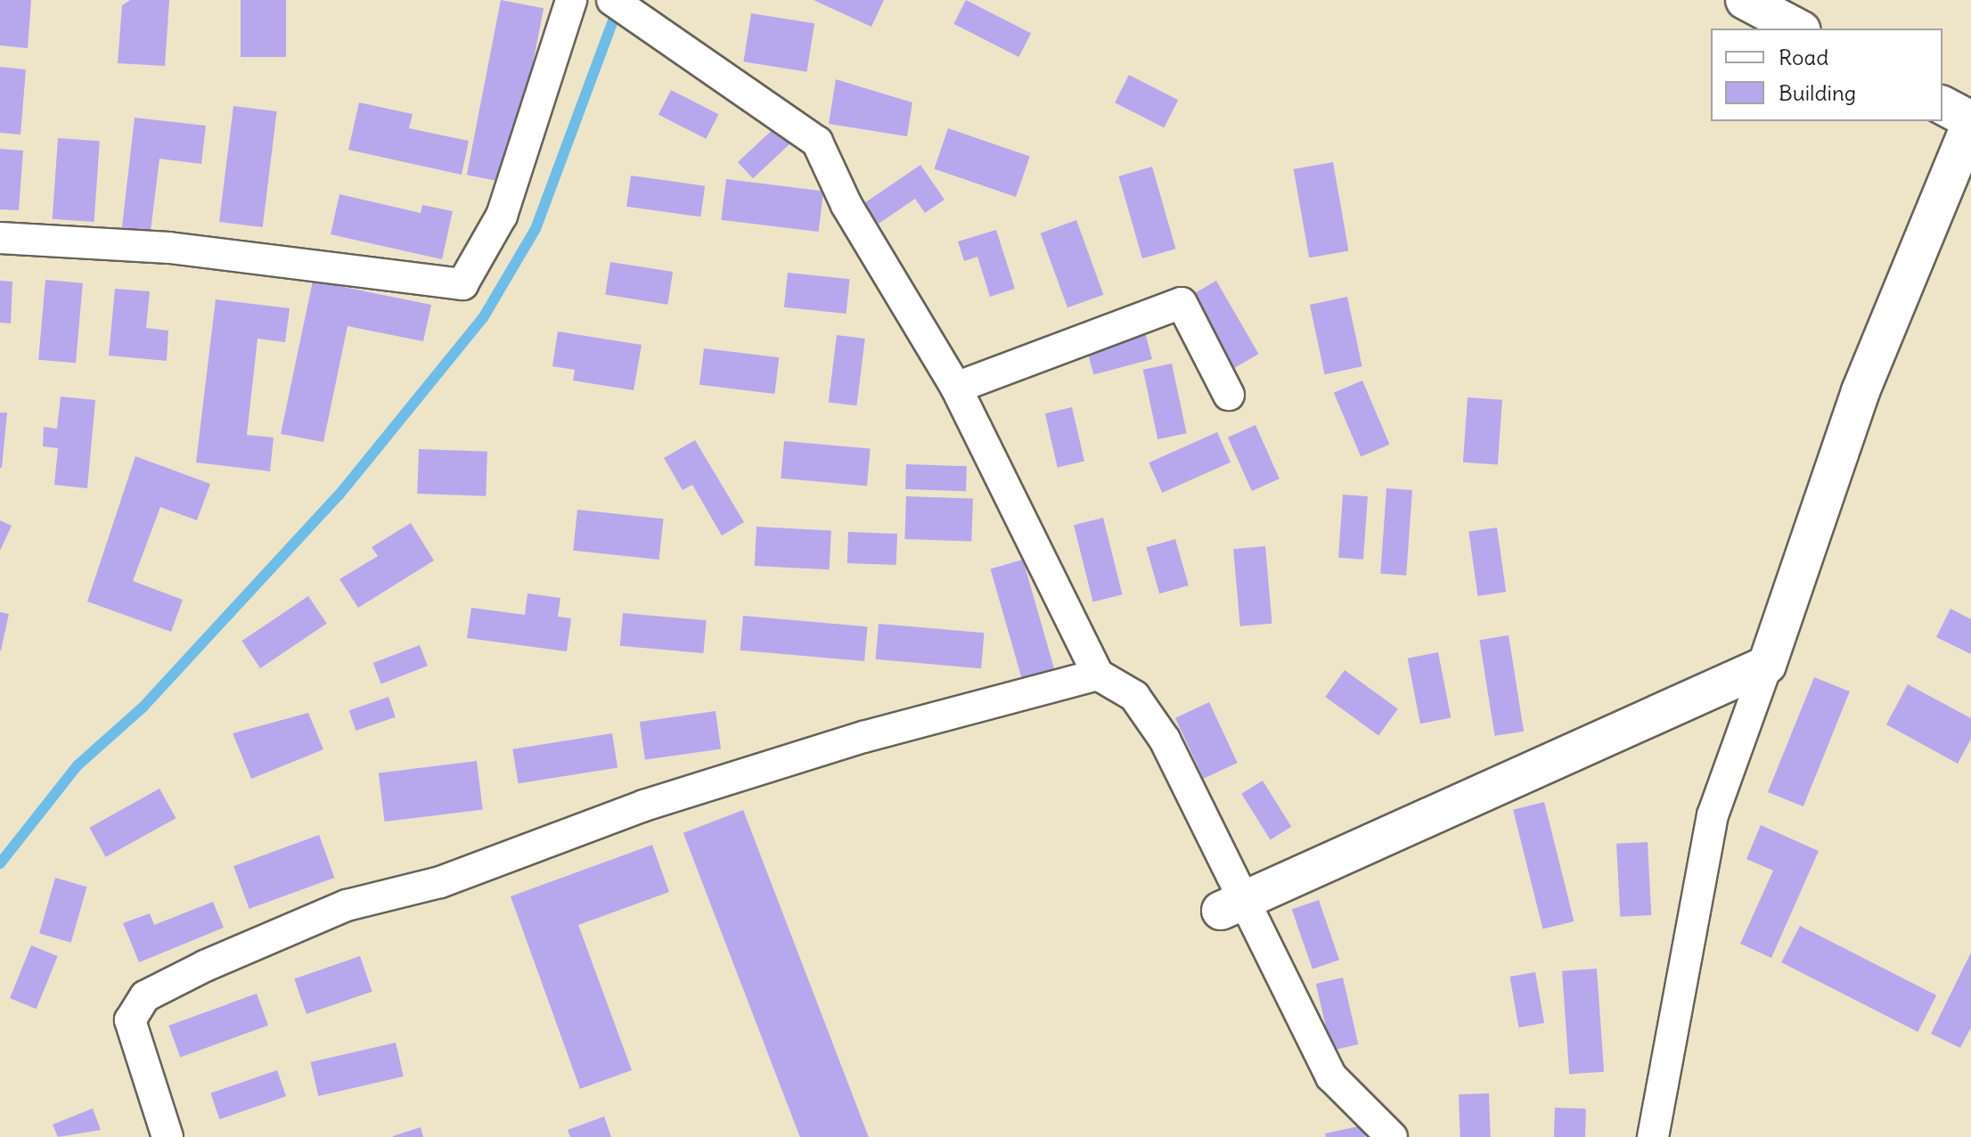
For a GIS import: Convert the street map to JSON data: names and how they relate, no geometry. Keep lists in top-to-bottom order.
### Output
{
  "legend": ["Road", "Building"]
}
